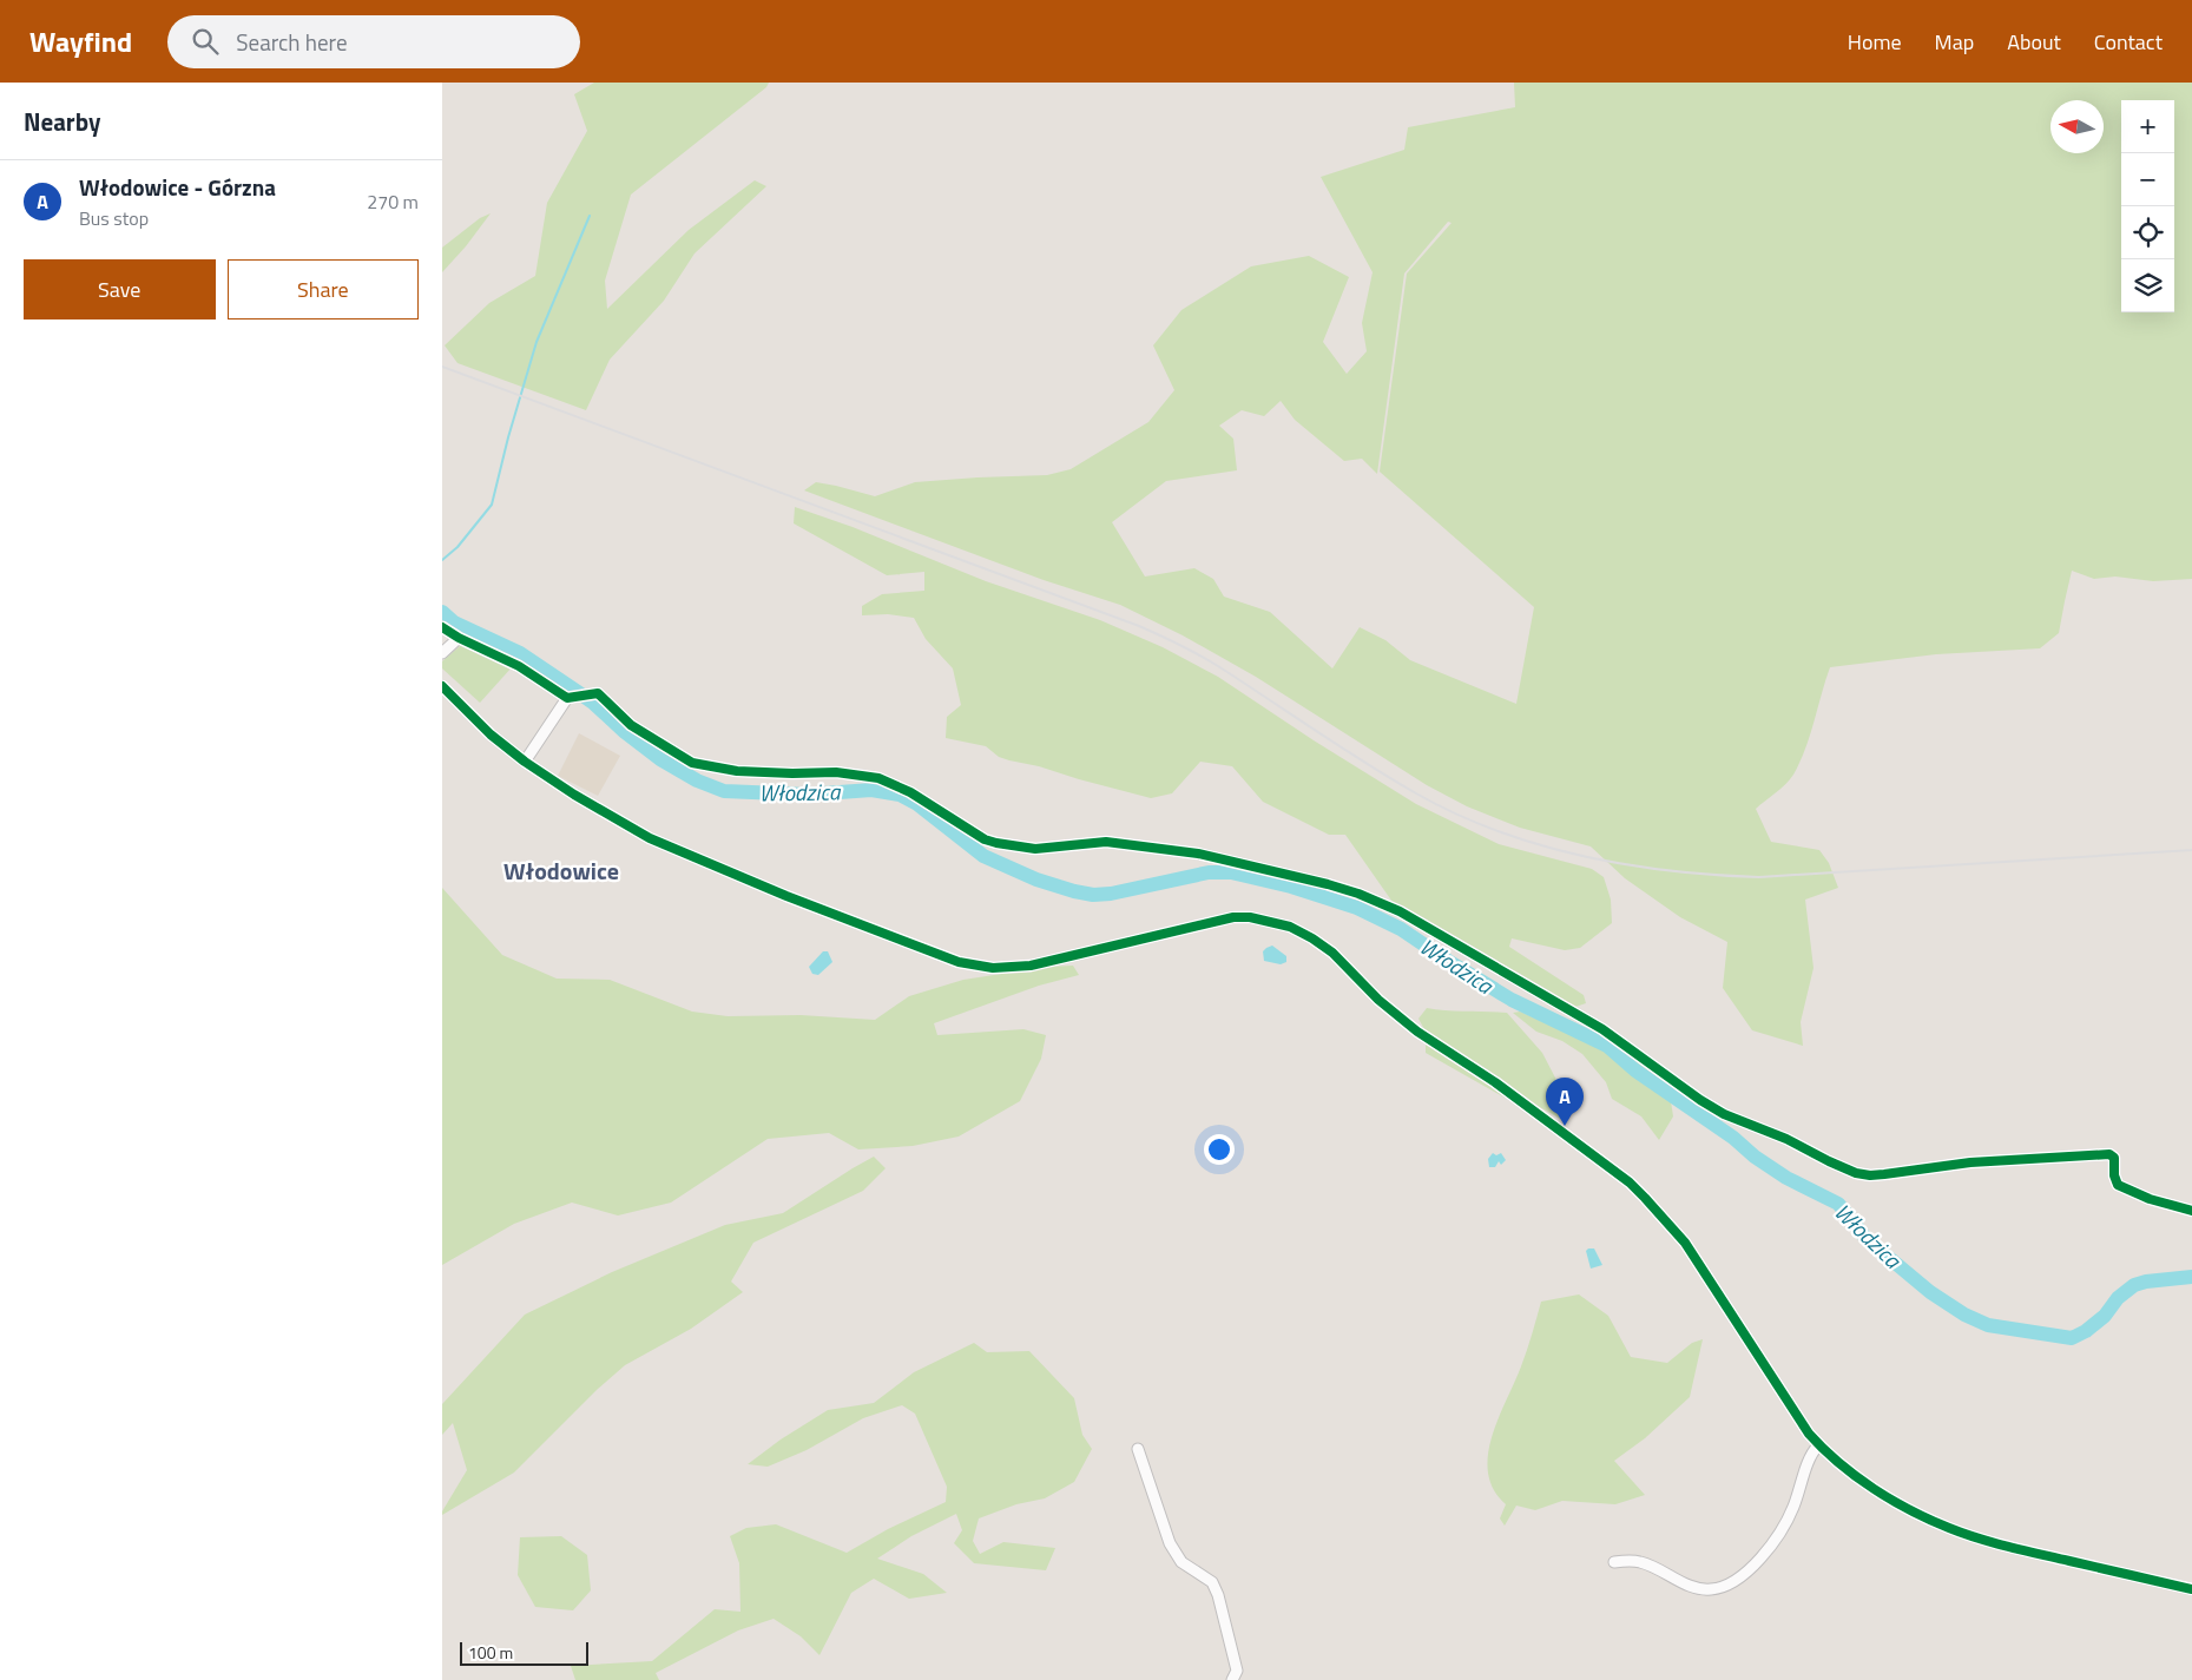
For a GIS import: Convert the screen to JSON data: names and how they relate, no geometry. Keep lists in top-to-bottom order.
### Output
{
  "districts": ["Włodowice"],
  "water": ["Włodzica"],
  "scale_bar": "100 m",
  "north": "left",
  "page": {
    "header": "Wayfind",
    "search": "Search here",
    "nav": [
      "Home",
      "Map",
      "About",
      "Contact"
    ],
    "heading": "Nearby",
    "map_buttons": ["+", "−"],
    "list": [
      {
        "mark": "A",
        "name": "Włodowice - Górzna",
        "note": "Bus stop",
        "value": "270 m"
      }
    ],
    "buttons": ["Save", "Share"],
    "pins": "A",
    "scale": "100 m"
  }
}
